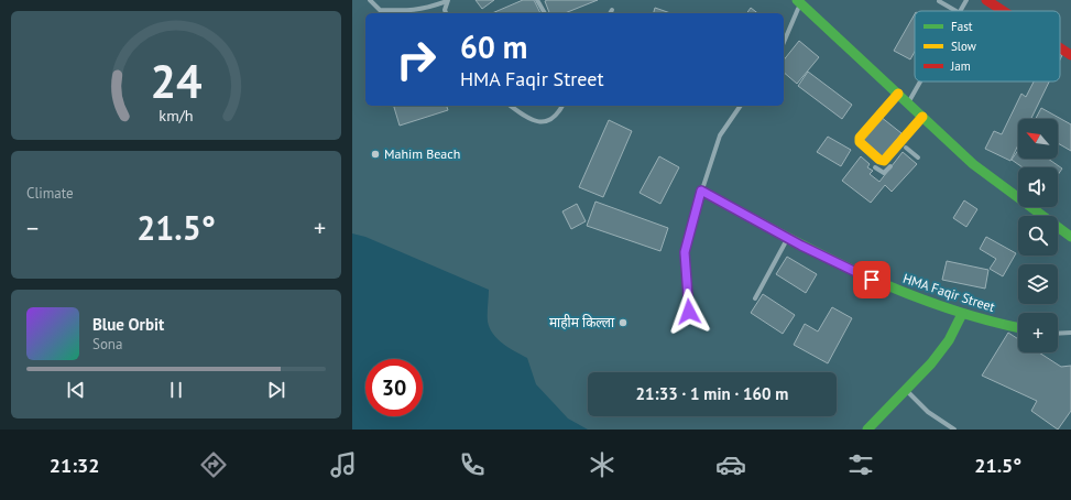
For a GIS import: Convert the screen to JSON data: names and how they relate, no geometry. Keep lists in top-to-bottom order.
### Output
{
  "streets": {
    "street": ["HMA Faqir Street"]
  },
  "places": ["Mahim Beach", "माहीम किल्ला"],
  "legend": ["Fast", "Slow", "Jam"],
  "north": "top left",
  "page": {
    "turn": ["60 m", "HMA Faqir Street"],
    "map_buttons": "+",
    "tile": "Climate",
    "heat": ["−", "21.5°", "+"],
    "song": ["Blue Orbit", "Sona"],
    "limit": "30",
    "trip": "21:33 · 1 min · 160 m",
    "tabs": ["21:32", "21.5°"],
    "gauge": ["24", "km/h"]
  }
}
